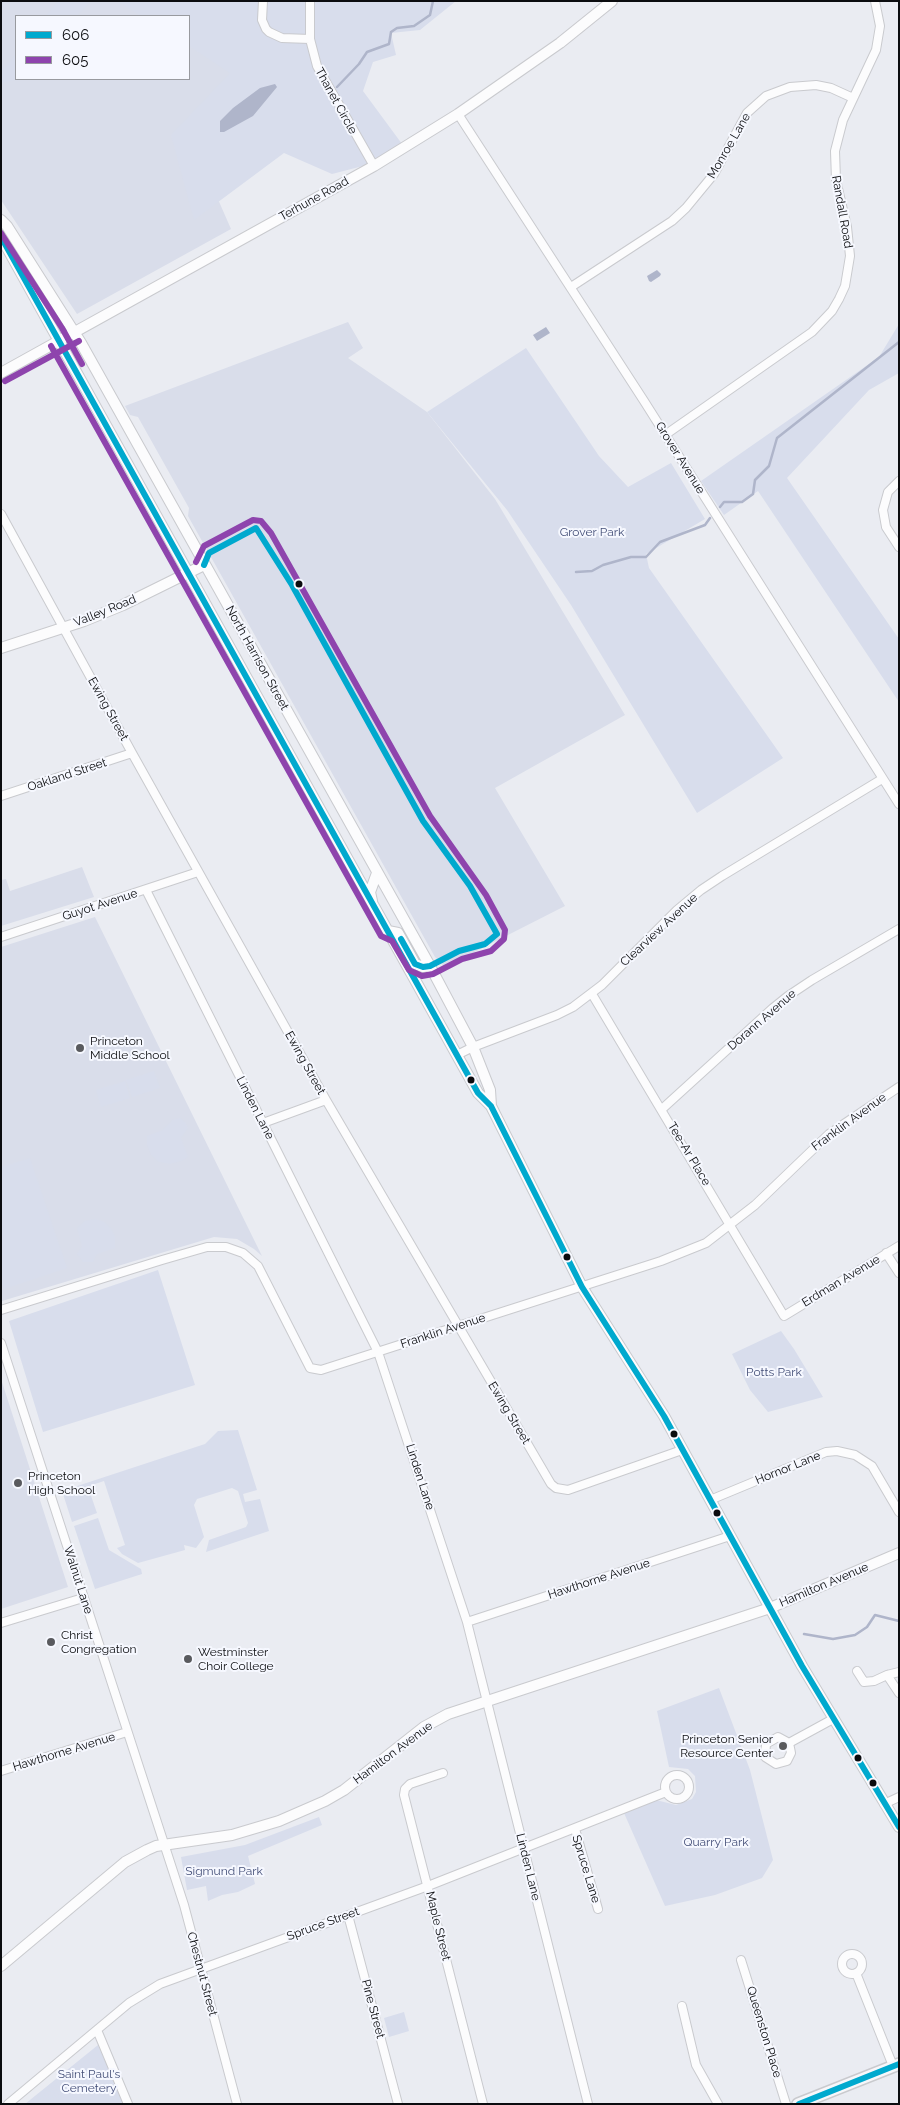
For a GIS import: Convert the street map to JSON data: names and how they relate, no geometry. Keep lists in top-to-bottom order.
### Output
{
  "streets": {
    "street": [
      "Thanet Circle",
      "Monroe Lane",
      "Terhune Road",
      "Randall Road",
      "Grover Avenue",
      "Valley Road",
      "North Harrison Street",
      "Ewing Street",
      "Oakland Street",
      "Guyot Avenue",
      "Clearview Avenue",
      "Dorann Avenue",
      "Linden Lane",
      "Franklin Avenue",
      "Tee-Ar Place",
      "Erdman Avenue",
      "Hornor Lane",
      "Hawthorne Avenue",
      "Walnut Lane",
      "Hamilton Avenue",
      "Spruce Lane",
      "Spruce Street",
      "Maple Street",
      "Chestnut Street",
      "Pine Street",
      "Queenston Place"
    ]
  },
  "crossings": [
    ["Thanet Circle", "Terhune Road"],
    ["Monroe Lane", "Randall Road"],
    ["Monroe Lane", "Grover Avenue"],
    ["Terhune Road", "Grover Avenue"],
    ["Terhune Road", "North Harrison Street"],
    ["Randall Road", "Grover Avenue"],
    ["Grover Avenue", "Clearview Avenue"],
    ["Valley Road", "North Harrison Street"],
    ["Valley Road", "Ewing Street"],
    ["North Harrison Street", "Ewing Street"],
    ["North Harrison Street", "Clearview Avenue"],
    ["North Harrison Street", "Franklin Avenue"],
    ["North Harrison Street", "Hornor Lane"],
    ["North Harrison Street", "Hawthorne Avenue"],
    ["North Harrison Street", "Hamilton Avenue"],
    ["Ewing Street", "Oakland Street"],
    ["Ewing Street", "Guyot Avenue"],
    ["Ewing Street", "Franklin Avenue"],
    ["Guyot Avenue", "Linden Lane"],
    ["Clearview Avenue", "Tee-Ar Place"],
    ["Dorann Avenue", "Tee-Ar Place"],
    ["Linden Lane", "Franklin Avenue"],
    ["Linden Lane", "Hawthorne Avenue"],
    ["Linden Lane", "Hamilton Avenue"],
    ["Linden Lane", "Spruce Street"],
    ["Franklin Avenue", "Tee-Ar Place"],
    ["Tee-Ar Place", "Erdman Avenue"],
    ["Hawthorne Avenue", "Walnut Lane"],
    ["Walnut Lane", "Hamilton Avenue"],
    ["Walnut Lane", "Chestnut Street"],
    ["Hamilton Avenue", "Chestnut Street"],
    ["Spruce Lane", "Spruce Street"],
    ["Spruce Street", "Maple Street"],
    ["Spruce Street", "Chestnut Street"],
    ["Spruce Street", "Pine Street"]
  ],
  "parks": [
    "Grover Park",
    "Potts Park",
    "Quarry Park",
    "Sigmund Park",
    "Saint Paul's Cemetery"
  ],
  "places": [
    "Princeton Middle School",
    "Princeton High School",
    "Christ Congregation",
    "Westminster Choir College",
    "Princeton Senior Resource Center"
  ],
  "lines": ["transit line 605", "transit line 606"],
  "legend": ["606", "605"]
}
